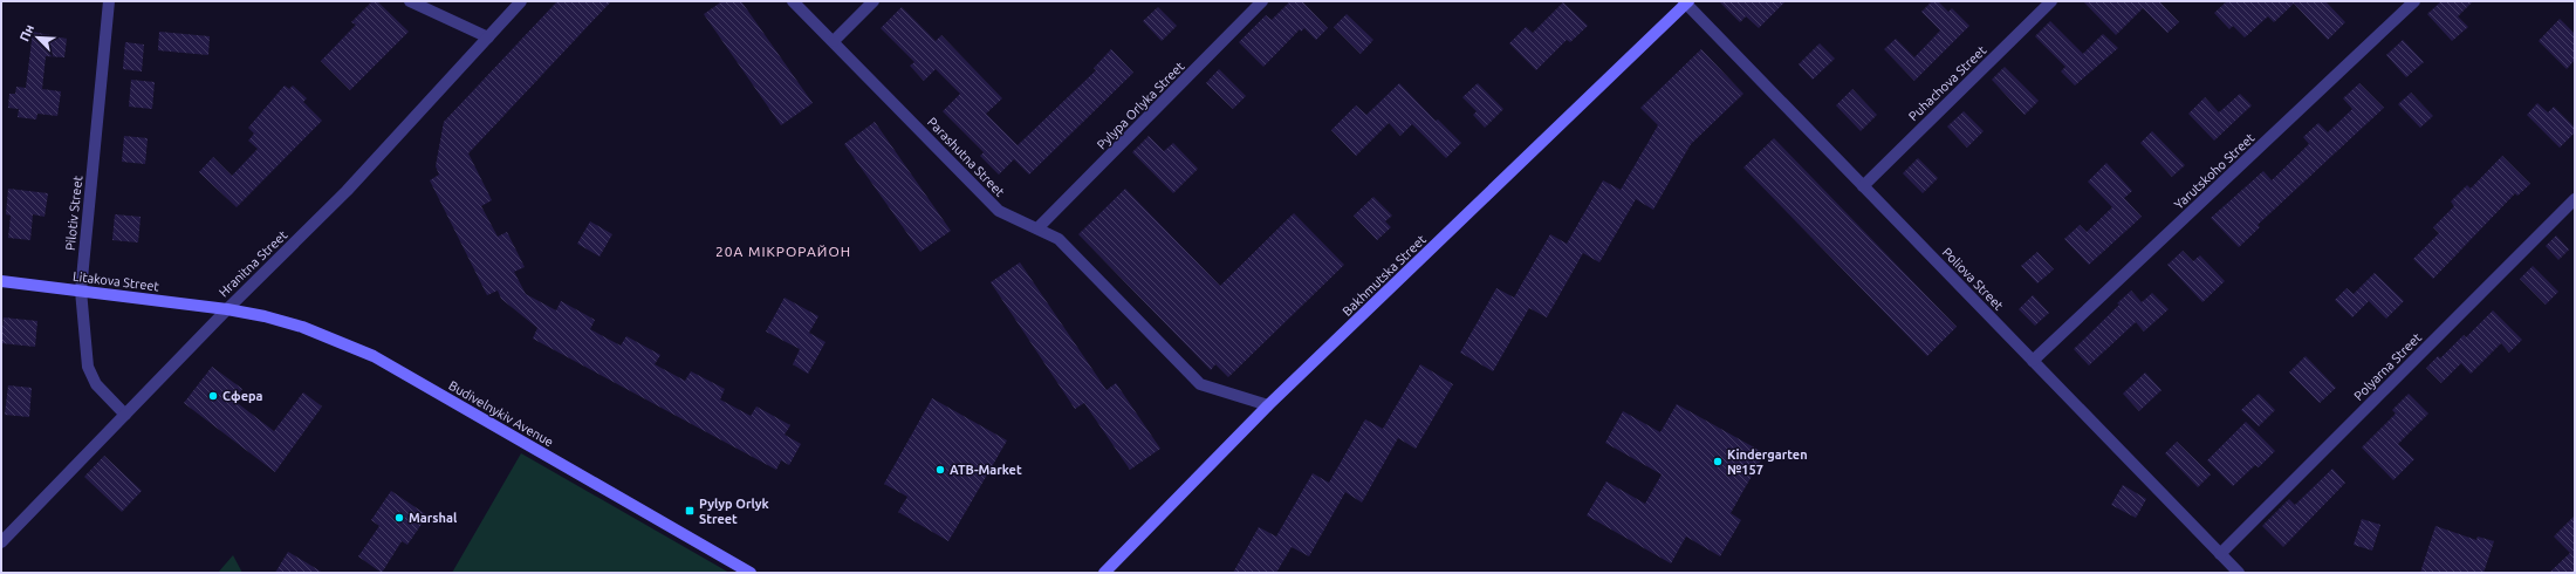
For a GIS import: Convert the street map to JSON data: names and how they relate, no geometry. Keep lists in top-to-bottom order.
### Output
{
  "streets": {
    "main road": ["Bakhmutska Street", "Litakova Street", "Budivelnykiv Avenue"],
    "street": [
      "Puhachova Street",
      "Pylypa Orlyka Street",
      "Parashutna Street",
      "Yarutskoho Street",
      "Pilotiv Street",
      "Hranitna Street",
      "Poliova Street",
      "Polyarna Street"
    ]
  },
  "crossings": [
    ["Puhachova Street", "Poliova Street"],
    ["Pylypa Orlyka Street", "Parashutna Street"],
    ["Parashutna Street", "Bakhmutska Street"],
    ["Yarutskoho Street", "Poliova Street"],
    ["Pilotiv Street", "Hranitna Street"],
    ["Pilotiv Street", "Litakova Street"],
    ["Hranitna Street", "Litakova Street"],
    ["Hranitna Street", "Budivelnykiv Avenue"],
    ["Bakhmutska Street", "Poliova Street"],
    ["Poliova Street", "Polyarna Street"],
    ["Litakova Street", "Budivelnykiv Avenue"]
  ],
  "districts": ["20А МІКРОРАЙОН"],
  "places": {
    "other": [
      "Сфера",
      "Kindergarten №157",
      "ATB-Market",
      "Marshal"
    ],
    "transit": ["Pylyp Orlyk Street"]
  },
  "north": "top left"
}
